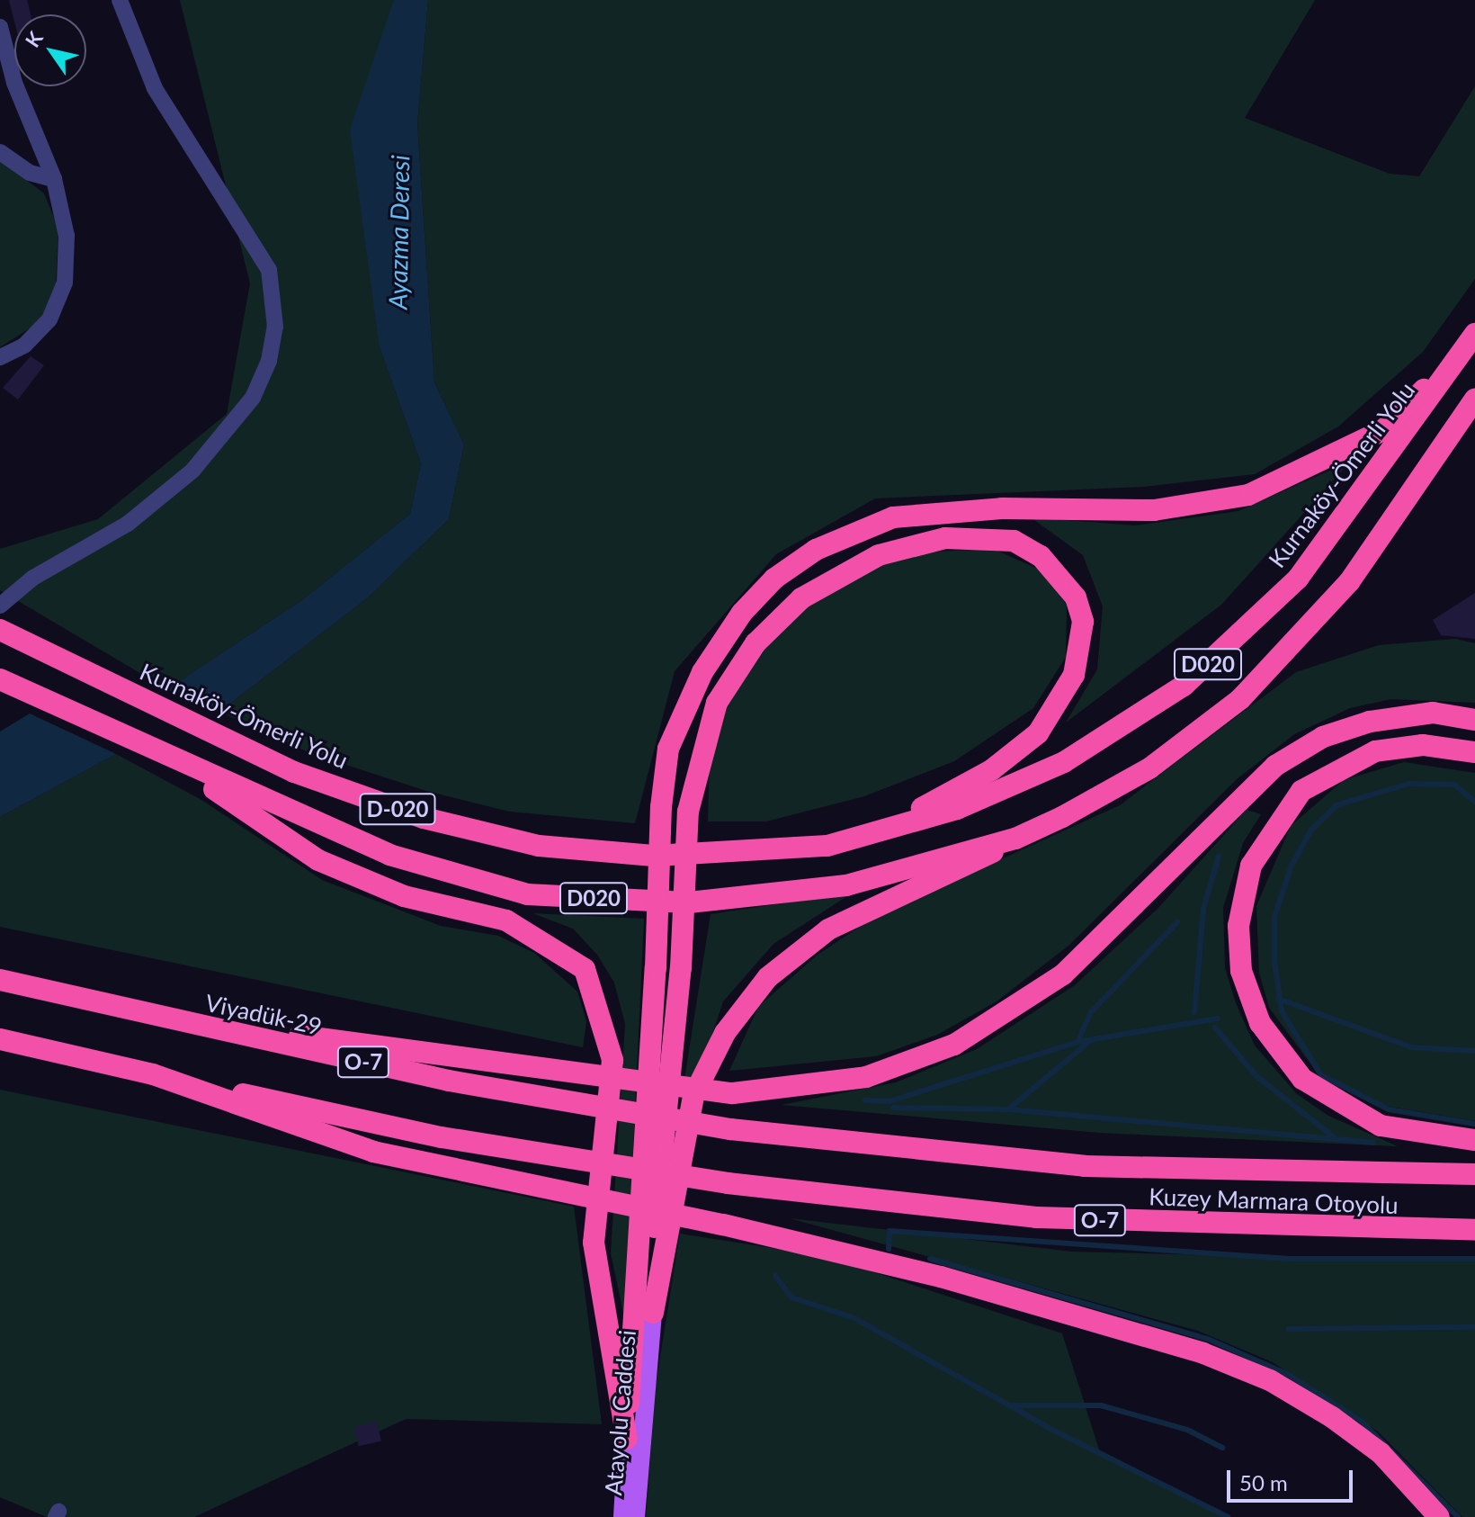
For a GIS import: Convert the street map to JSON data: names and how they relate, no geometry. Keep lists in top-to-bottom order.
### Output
{
  "streets": {
    "highway": [
      "Kurnaköy-Ömerli Yolu",
      "D020",
      "D-020",
      "Viyadük-29",
      "O-7",
      "Kuzey Marmara Otoyolu"
    ],
    "main road": ["Atayolu Caddesi"]
  },
  "crossings": [
    ["Viyadük-29", "Kuzey Marmara Otoyolu"],
    ["O-7", "Kuzey Marmara Otoyolu"]
  ],
  "water": ["Ayazma Deresi"],
  "scale_bar": "50 m",
  "north": "top left"
}
